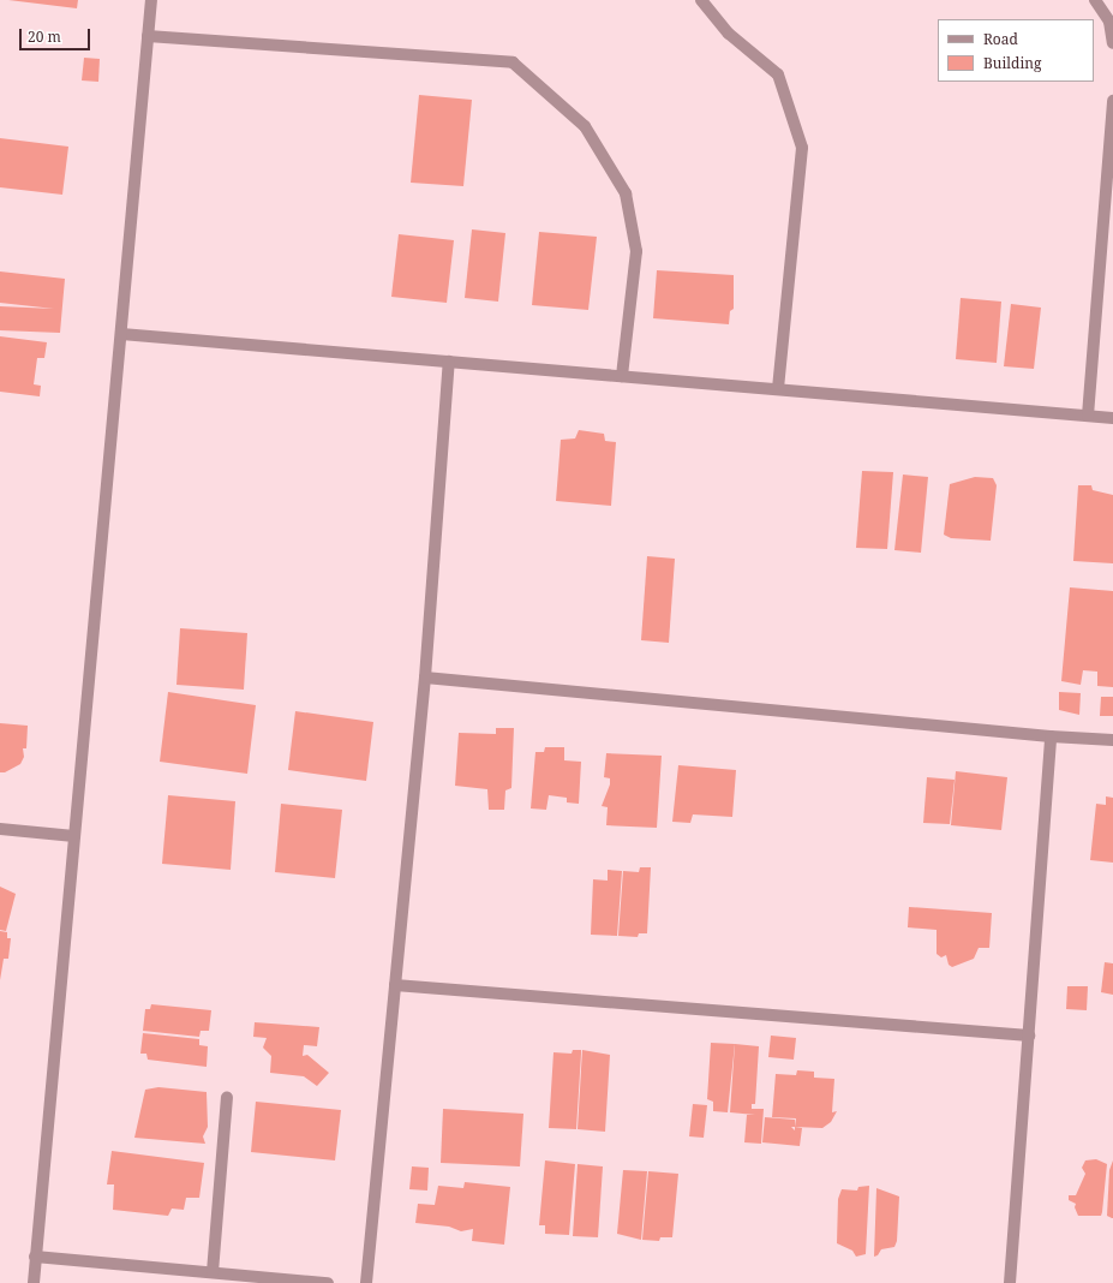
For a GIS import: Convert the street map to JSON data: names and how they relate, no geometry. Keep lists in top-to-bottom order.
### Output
{
  "legend": ["Road", "Building"],
  "scale_bar": "20 m"
}
